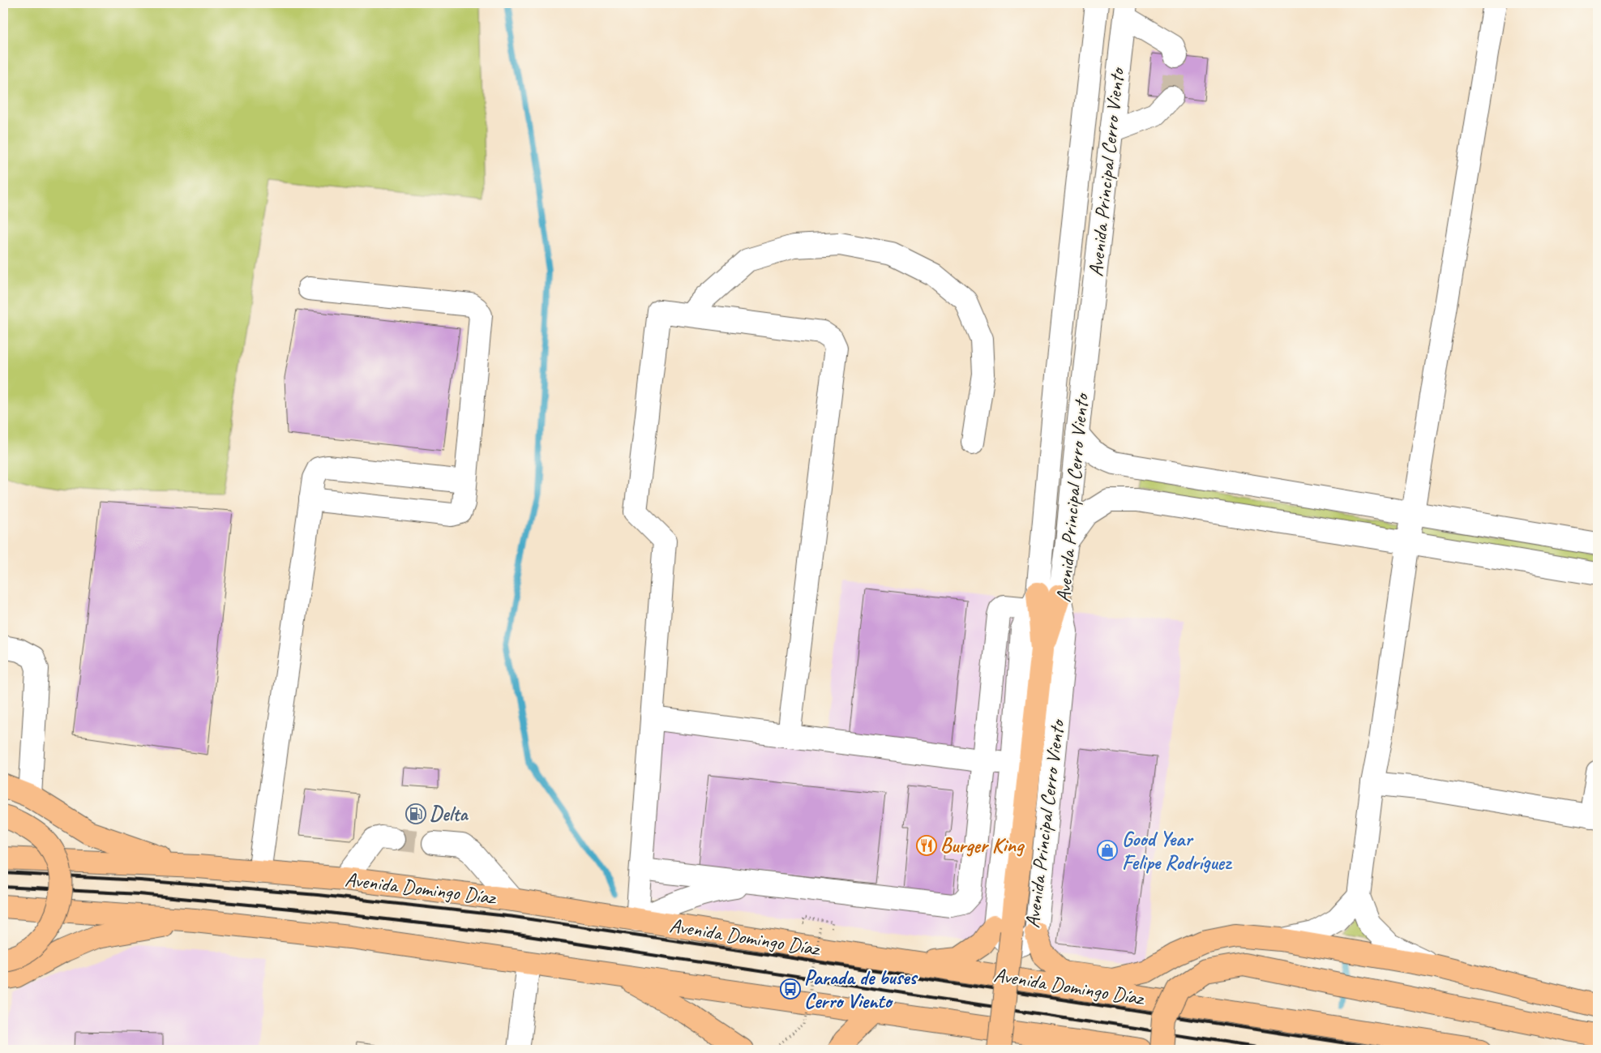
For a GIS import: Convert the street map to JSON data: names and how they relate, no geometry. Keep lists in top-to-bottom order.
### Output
{
  "streets": {
    "main road": ["Avenida Domingo Díaz"],
    "street": ["Avenida Principal Cerro Viento"]
  },
  "places": {
    "fuel station": ["Delta"],
    "restaurant": ["Burger King"],
    "shop": ["Good Year Felipe Rodríguez"],
    "bus stop": ["Parada de buses Cerro Viento"]
  }
}
